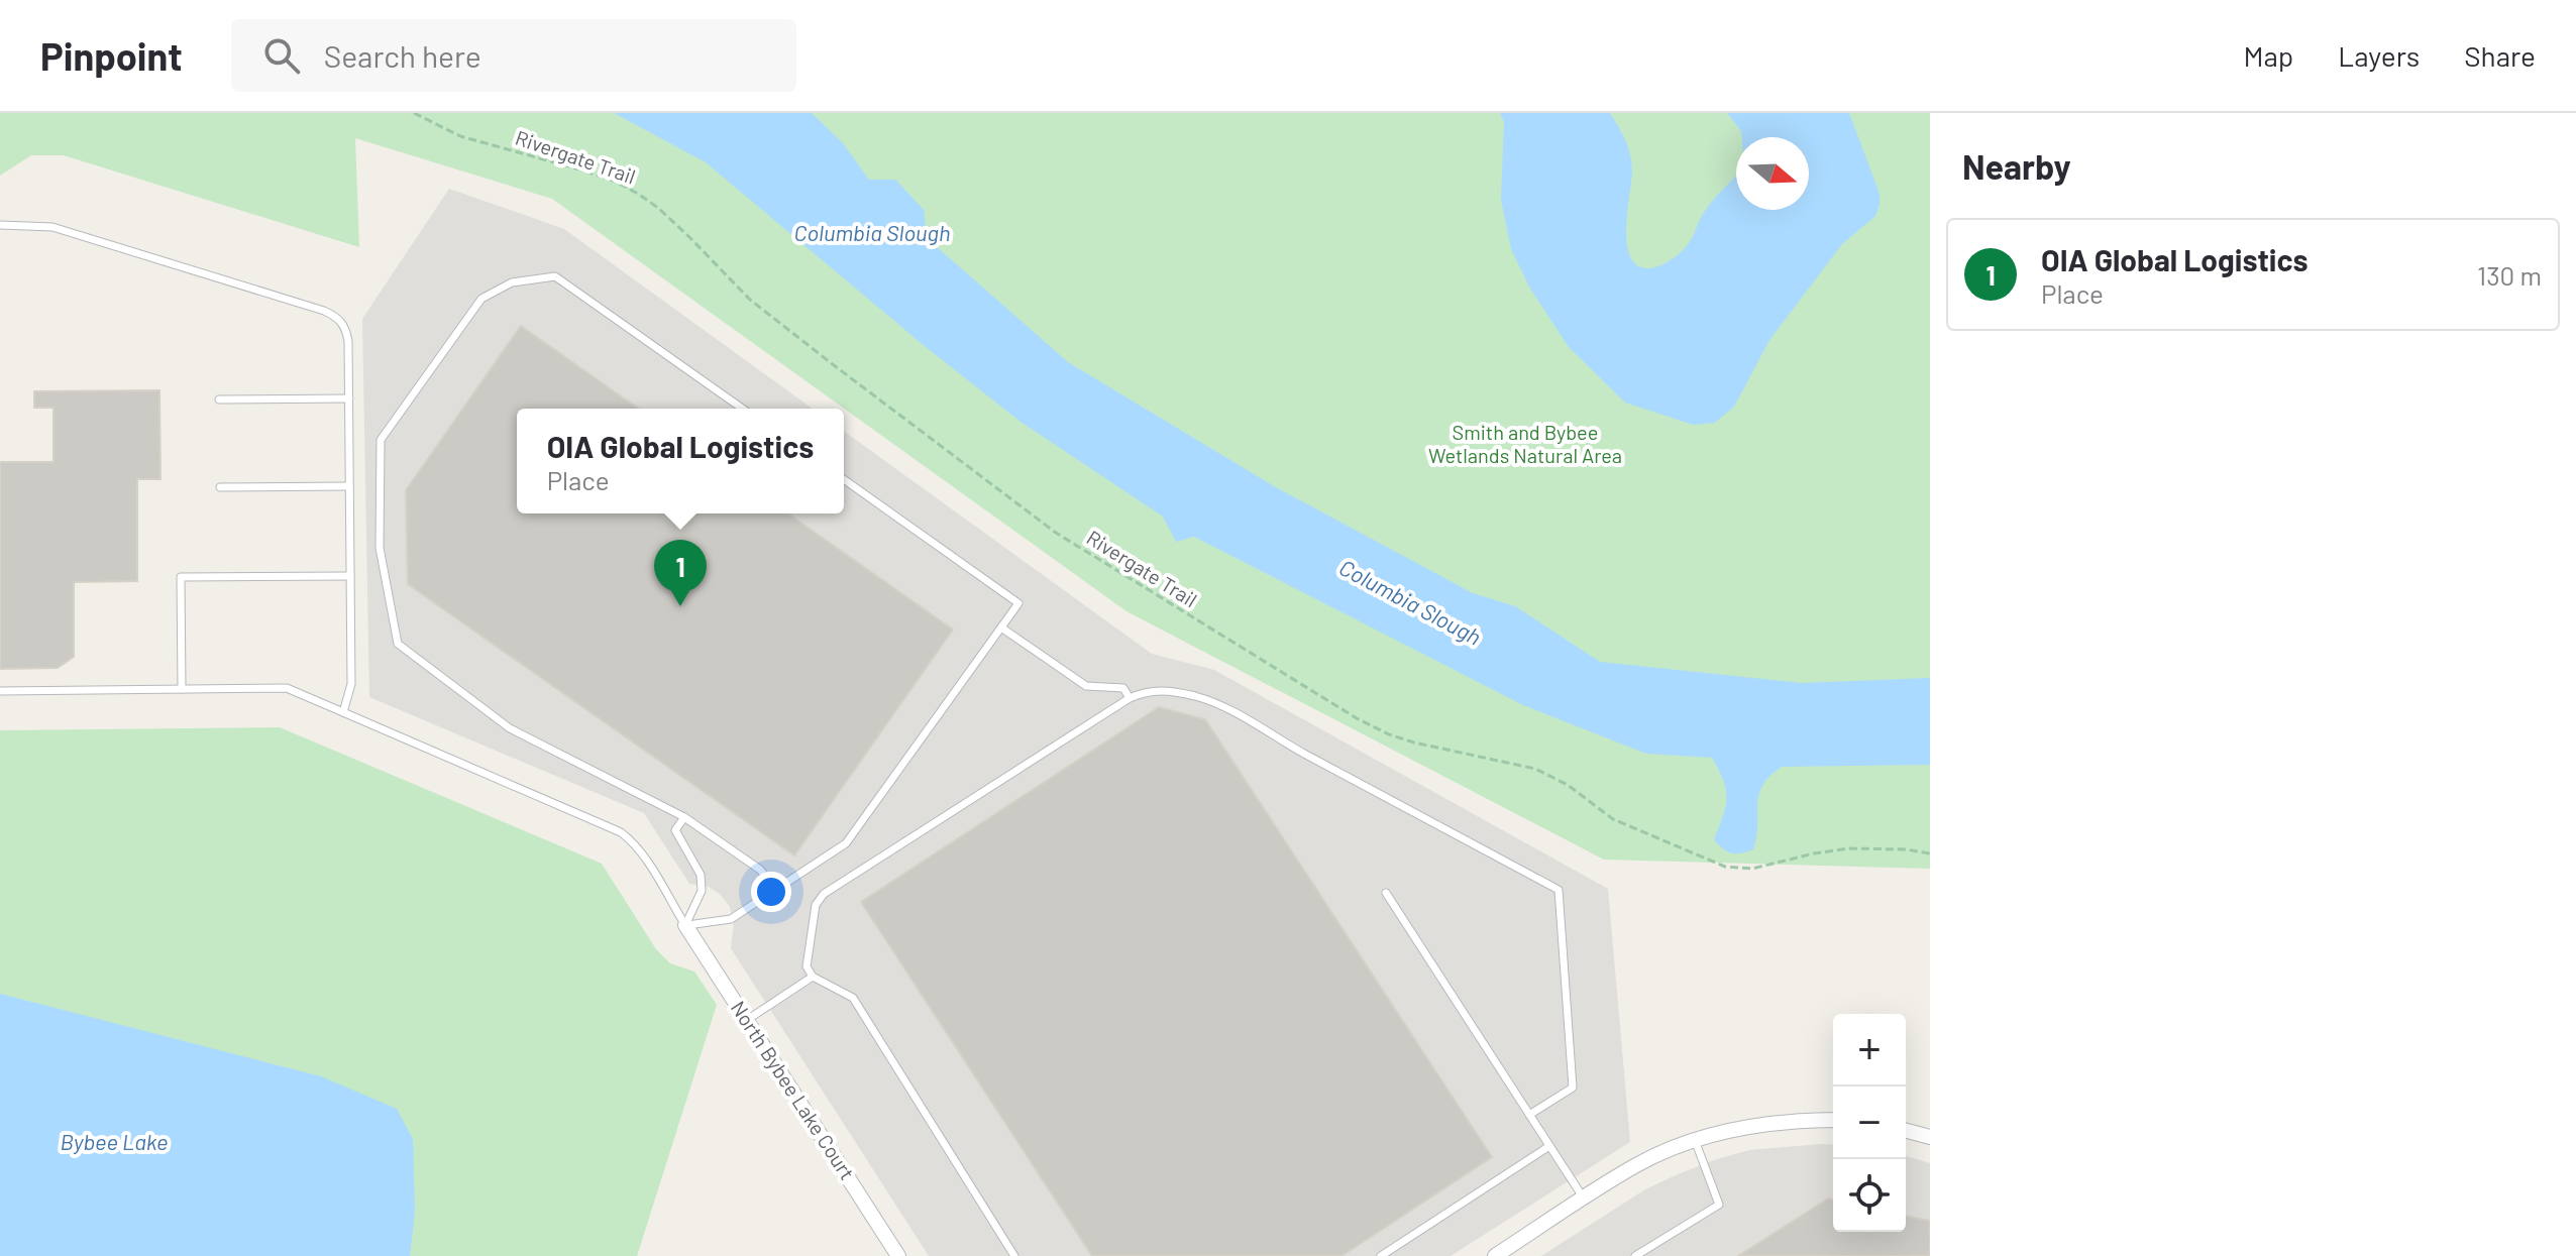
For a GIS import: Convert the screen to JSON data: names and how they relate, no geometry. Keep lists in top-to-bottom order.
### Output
{
  "streets": {
    "street": ["North Bybee Lake Court"],
    "path": ["Rivergate Trail"]
  },
  "water": ["Columbia Slough", "Bybee Lake"],
  "parks": ["Smith and Bybee Wetlands Natural Area"],
  "north": "right",
  "page": {
    "header": "Pinpoint",
    "search": "Search here",
    "nav": ["Map", "Layers", "Share"],
    "heading": "Nearby",
    "list": [
      {
        "mark": "1",
        "name": "OIA Global Logistics",
        "note": "Place",
        "value": "130 m"
      }
    ],
    "popup": ["OIA Global Logistics", "Place"],
    "pins": "1",
    "map_buttons": ["+", "−"]
  }
}
